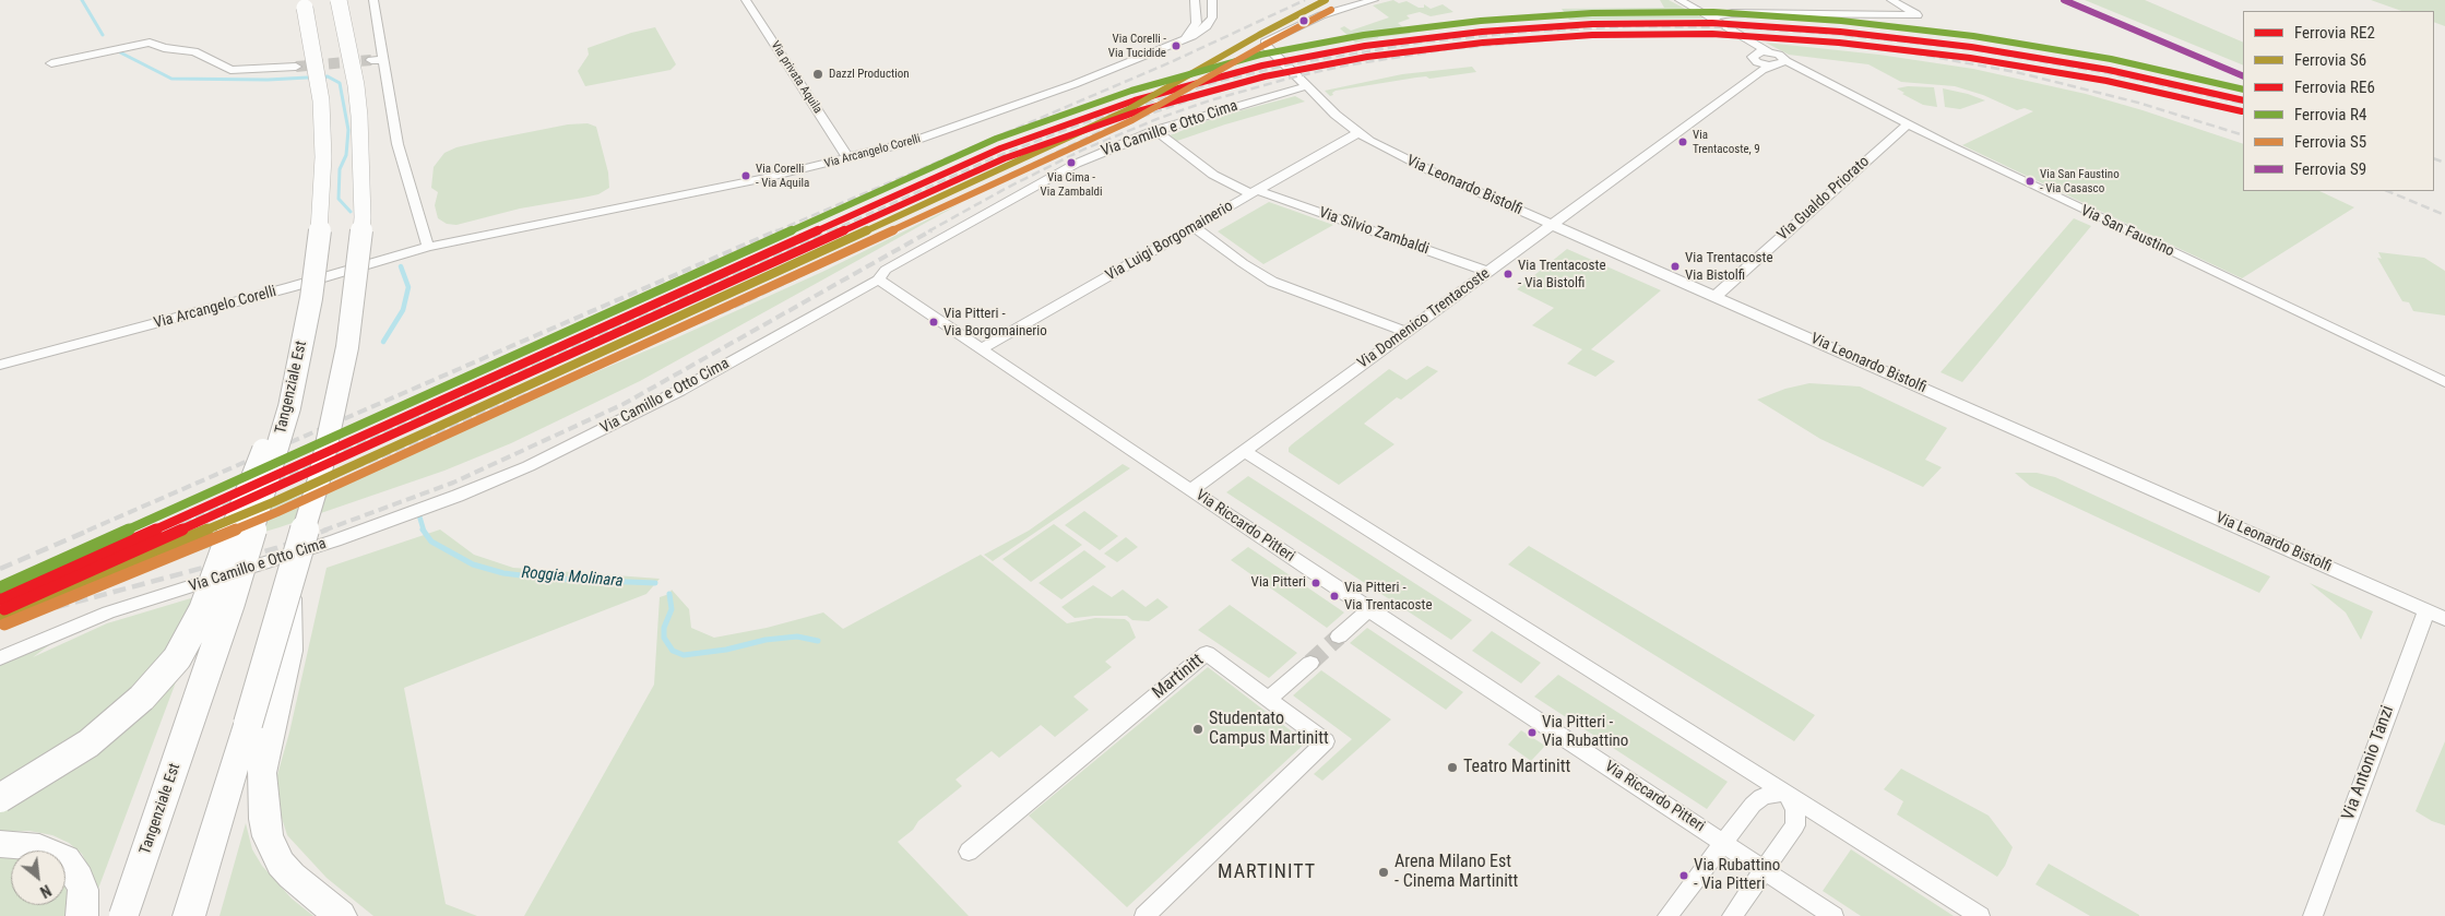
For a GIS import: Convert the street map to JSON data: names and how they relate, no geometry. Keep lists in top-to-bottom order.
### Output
{
  "streets": {
    "highway": ["Tangenziale Est"],
    "street": [
      "Via privata Aquila",
      "Via Camillo e Otto Cima",
      "Via Arcangelo Corelli",
      "Via Leonardo Bistolfi",
      "Via Gualdo Priorato",
      "Via Silvio Zambaldi",
      "Via San Faustino",
      "Via Luigi Borgomainerio",
      "Via Domenico Trentacoste",
      "Via Riccardo Pitteri",
      "Martinitt",
      "Via Antonio Tanzi"
    ]
  },
  "crossings": [
    ["Via privata Aquila", "Via Arcangelo Corelli"],
    ["Via Camillo e Otto Cima", "Via Leonardo Bistolfi"],
    ["Via Camillo e Otto Cima", "Via Silvio Zambaldi"],
    ["Via Camillo e Otto Cima", "Via Riccardo Pitteri"],
    ["Via Leonardo Bistolfi", "Via Gualdo Priorato"],
    ["Via Leonardo Bistolfi", "Via Luigi Borgomainerio"],
    ["Via Leonardo Bistolfi", "Via Domenico Trentacoste"],
    ["Via Leonardo Bistolfi", "Via Antonio Tanzi"],
    ["Via Gualdo Priorato", "Via San Faustino"],
    ["Via Silvio Zambaldi", "Via Luigi Borgomainerio"],
    ["Via Silvio Zambaldi", "Via Domenico Trentacoste"],
    ["Via San Faustino", "Via Domenico Trentacoste"],
    ["Via Luigi Borgomainerio", "Via Riccardo Pitteri"],
    ["Via Domenico Trentacoste", "Via Riccardo Pitteri"]
  ],
  "districts": ["MARTINITT"],
  "water": ["Roggia Molinara"],
  "places": [
    "Via Corelli - Via Tucidide",
    "Dazzl Production",
    "Via Trentacoste, 9",
    "Via Cima - Via Zambaldi",
    "Via Corelli - Via Aquila",
    "Via San Faustino - Via Casasco",
    "Via Trentacoste Via Bistolfi",
    "Via Trentacoste - Via Bistolfi",
    "Via Pitteri - Via Borgomainerio",
    "Via Pitteri",
    "Via Pitteri - Via Trentacoste",
    "Studentato Campus Martinitt",
    "Via Pitteri - Via Rubattino",
    "Teatro Martinitt",
    "Arena Milano Est - Cinema Martinitt",
    "Via Rubattino - Via Pitteri"
  ],
  "lines": [
    "rail line S6",
    "rail line S9",
    "rail line S5",
    "rail line R4",
    "rail line RE2",
    "rail line RE6"
  ],
  "legend": [
    "Ferrovia RE2",
    "Ferrovia S6",
    "Ferrovia RE6",
    "Ferrovia R4",
    "Ferrovia S5",
    "Ferrovia S9"
  ],
  "north": "bottom right"
}
